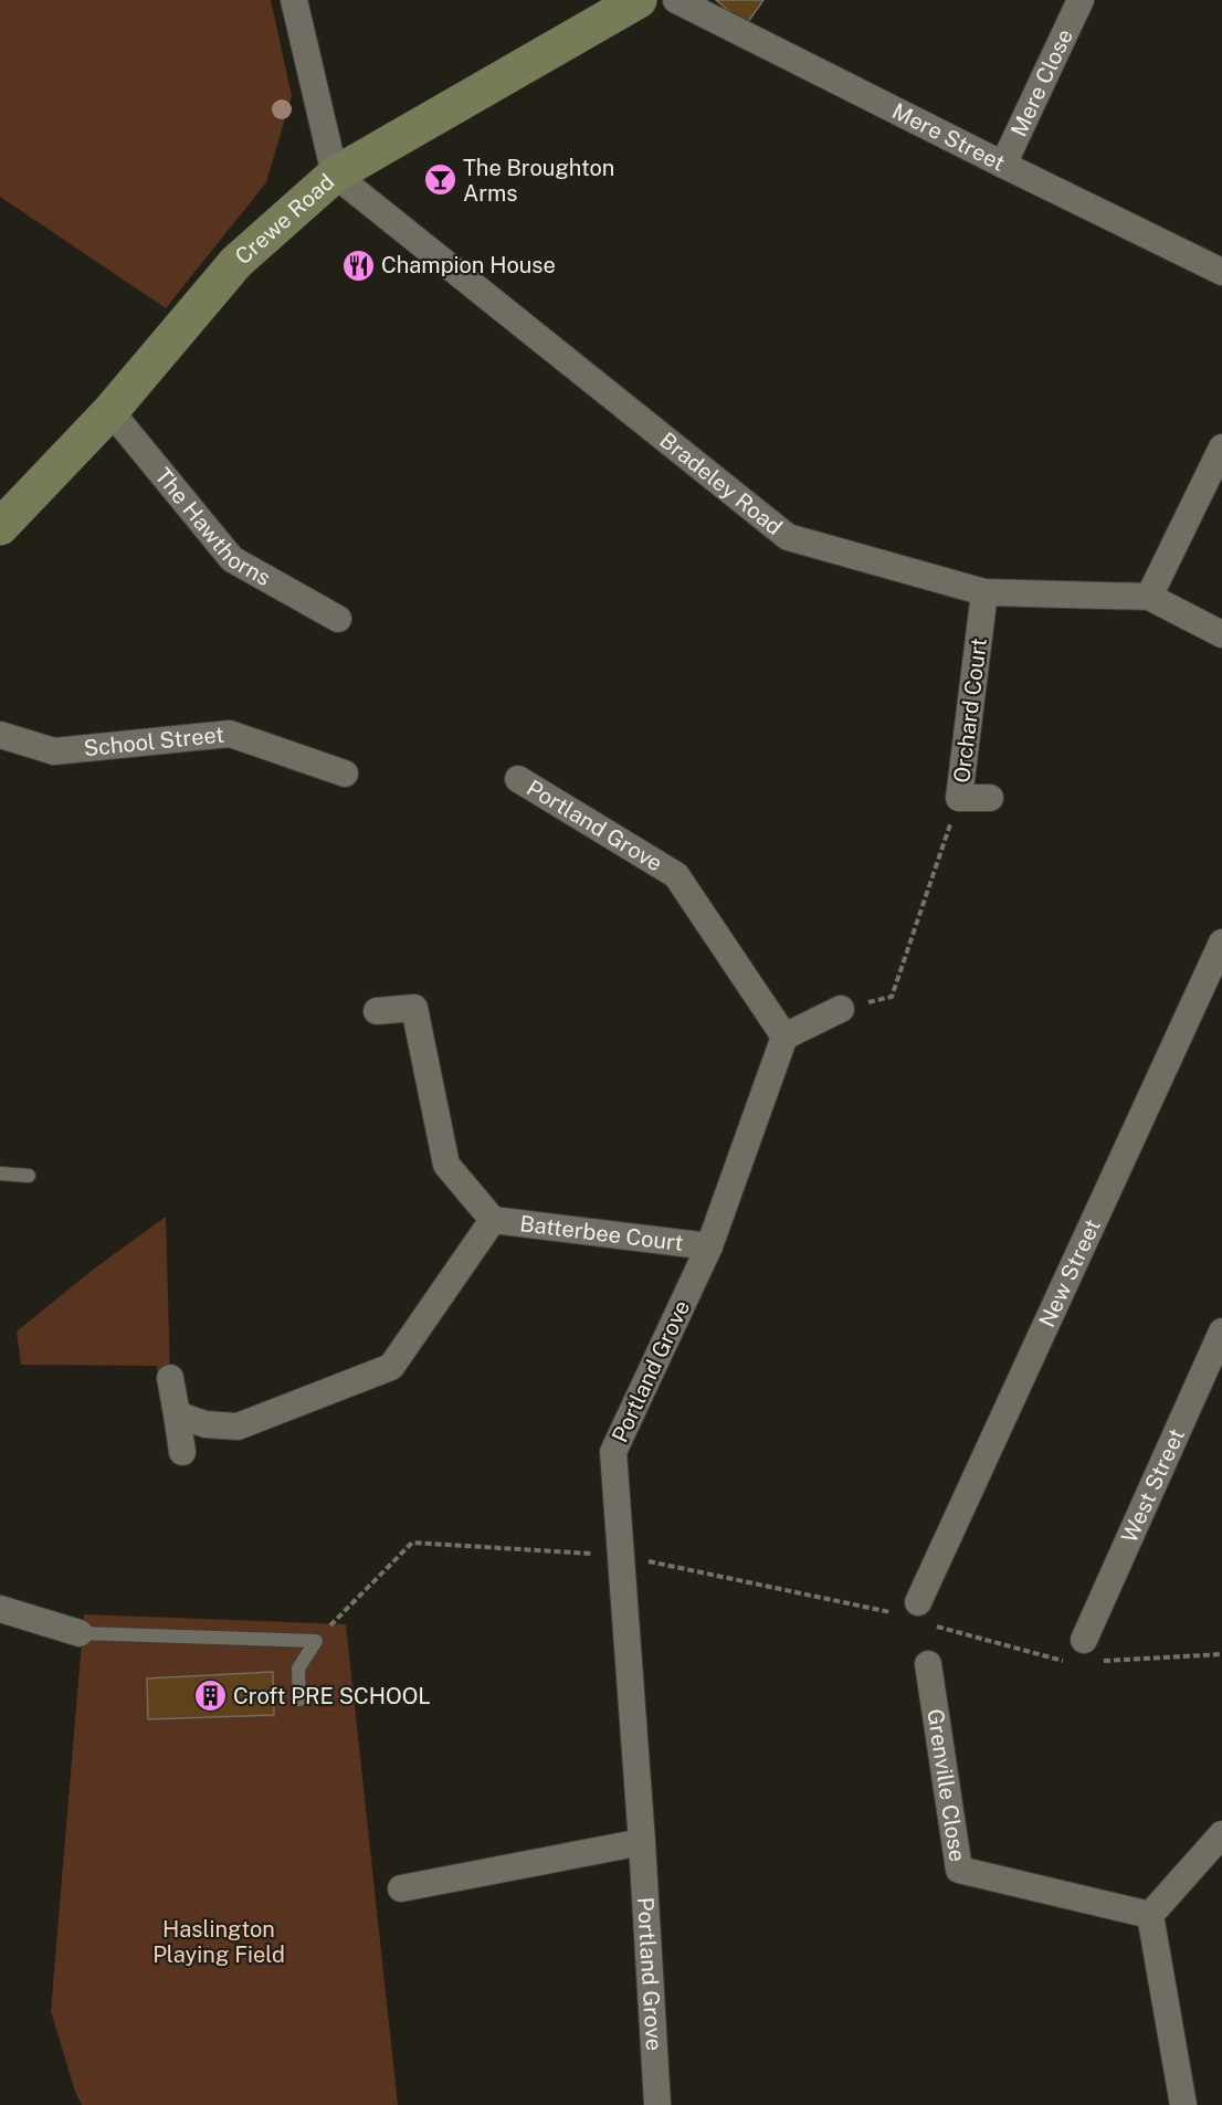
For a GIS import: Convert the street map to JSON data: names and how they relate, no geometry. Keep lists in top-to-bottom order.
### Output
{
  "streets": {
    "street": [
      "Mere Close",
      "Mere Street",
      "Crewe Road",
      "Bradeley Road",
      "The Hawthorns",
      "Orchard Court",
      "School Street",
      "Portland Grove",
      "Batterbee Court",
      "New Street",
      "West Street",
      "Grenville Close"
    ]
  },
  "crossings": [
    ["Mere Close", "Mere Street"],
    ["Crewe Road", "Bradeley Road"],
    ["Crewe Road", "The Hawthorns"],
    ["Bradeley Road", "Orchard Court"],
    ["Portland Grove", "Batterbee Court"]
  ],
  "parks": ["Haslington Playing Field"],
  "places": {
    "bar": ["The Broughton Arms"],
    "restaurant": ["Champion House"],
    "building": ["Croft PRE SCHOOL"]
  }
}
